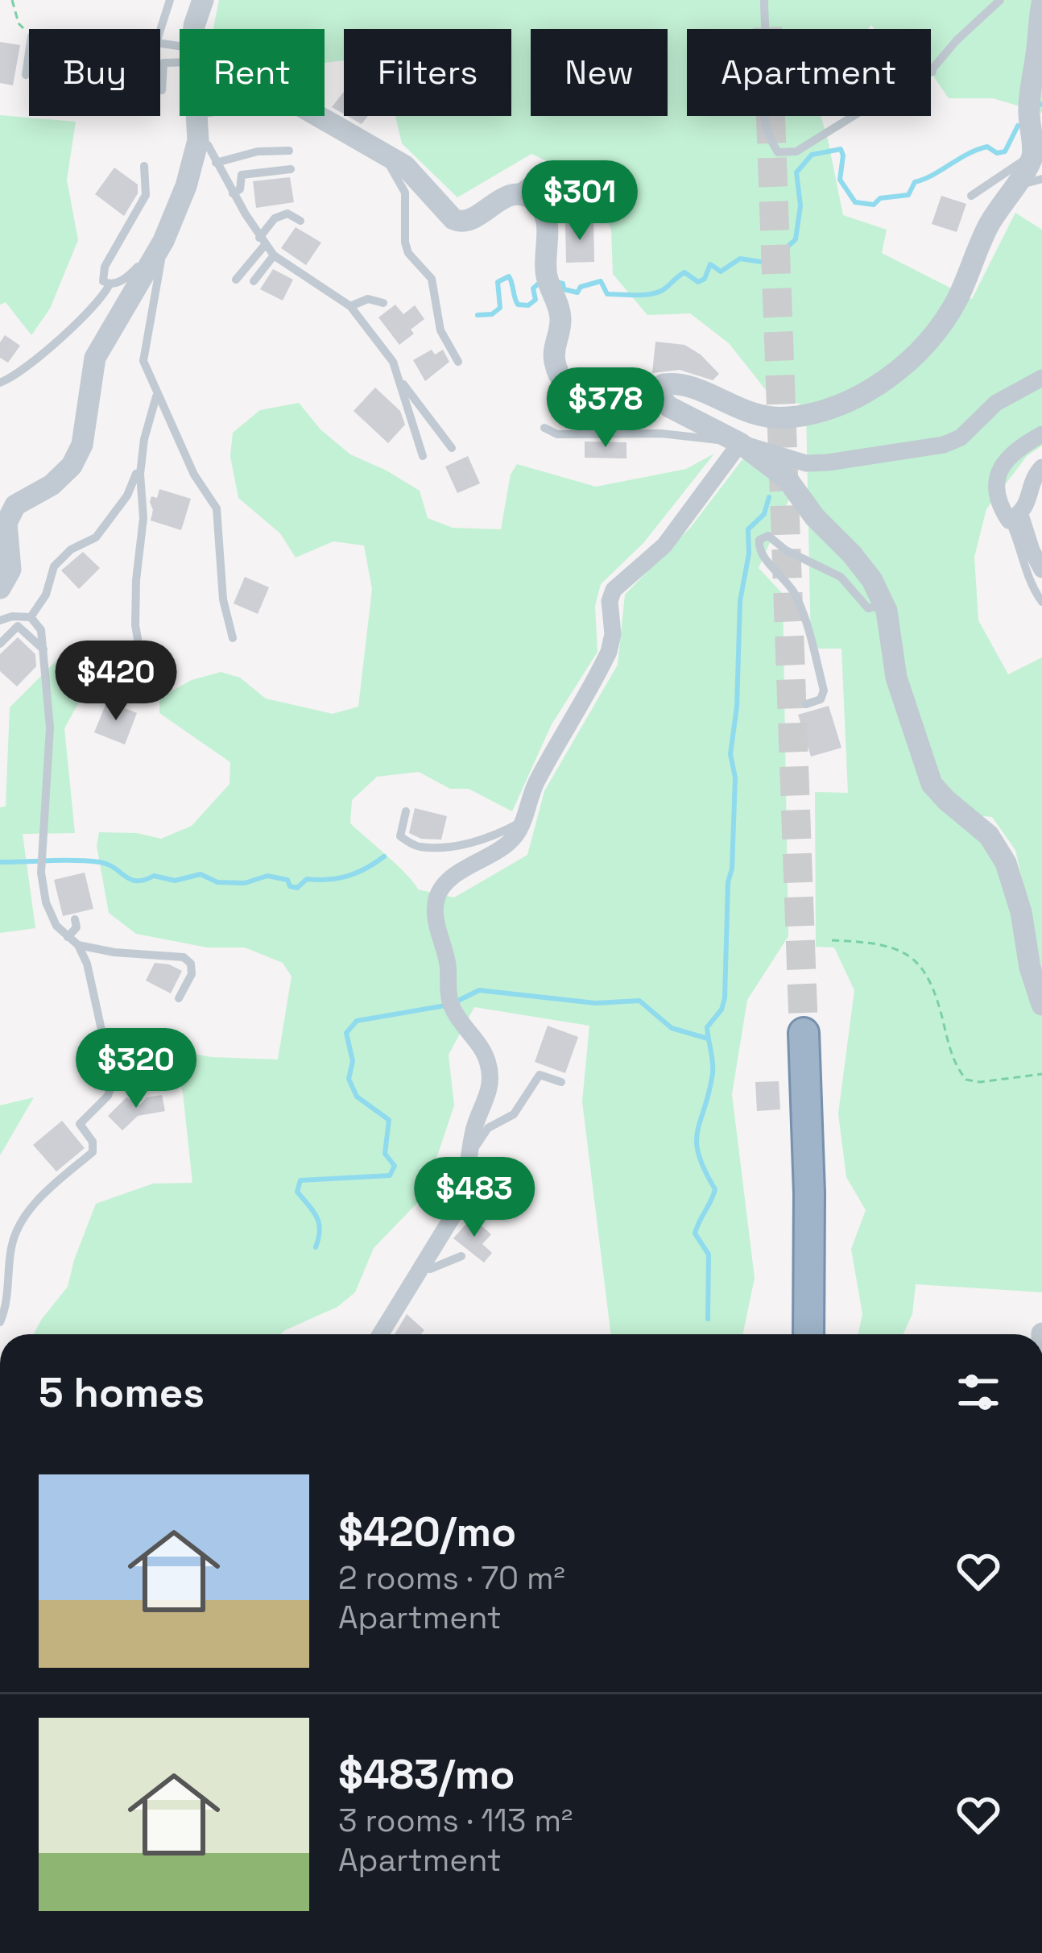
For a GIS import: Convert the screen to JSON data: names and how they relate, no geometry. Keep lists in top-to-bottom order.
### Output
{
  "page": {
    "chip": [
      "Buy",
      "Rent",
      "Filters",
      "New",
      "Apartment"
    ],
    "price": [
      "$301",
      "$378",
      "$420",
      "$320",
      "$483"
    ],
    "heading": "5 homes",
    "list": [
      {
        "name": "$420/mo",
        "note": "2 rooms · 70 m² · Apartment"
      },
      {
        "name": "$483/mo",
        "note": "3 rooms · 113 m² · Apartment"
      }
    ]
  }
}
